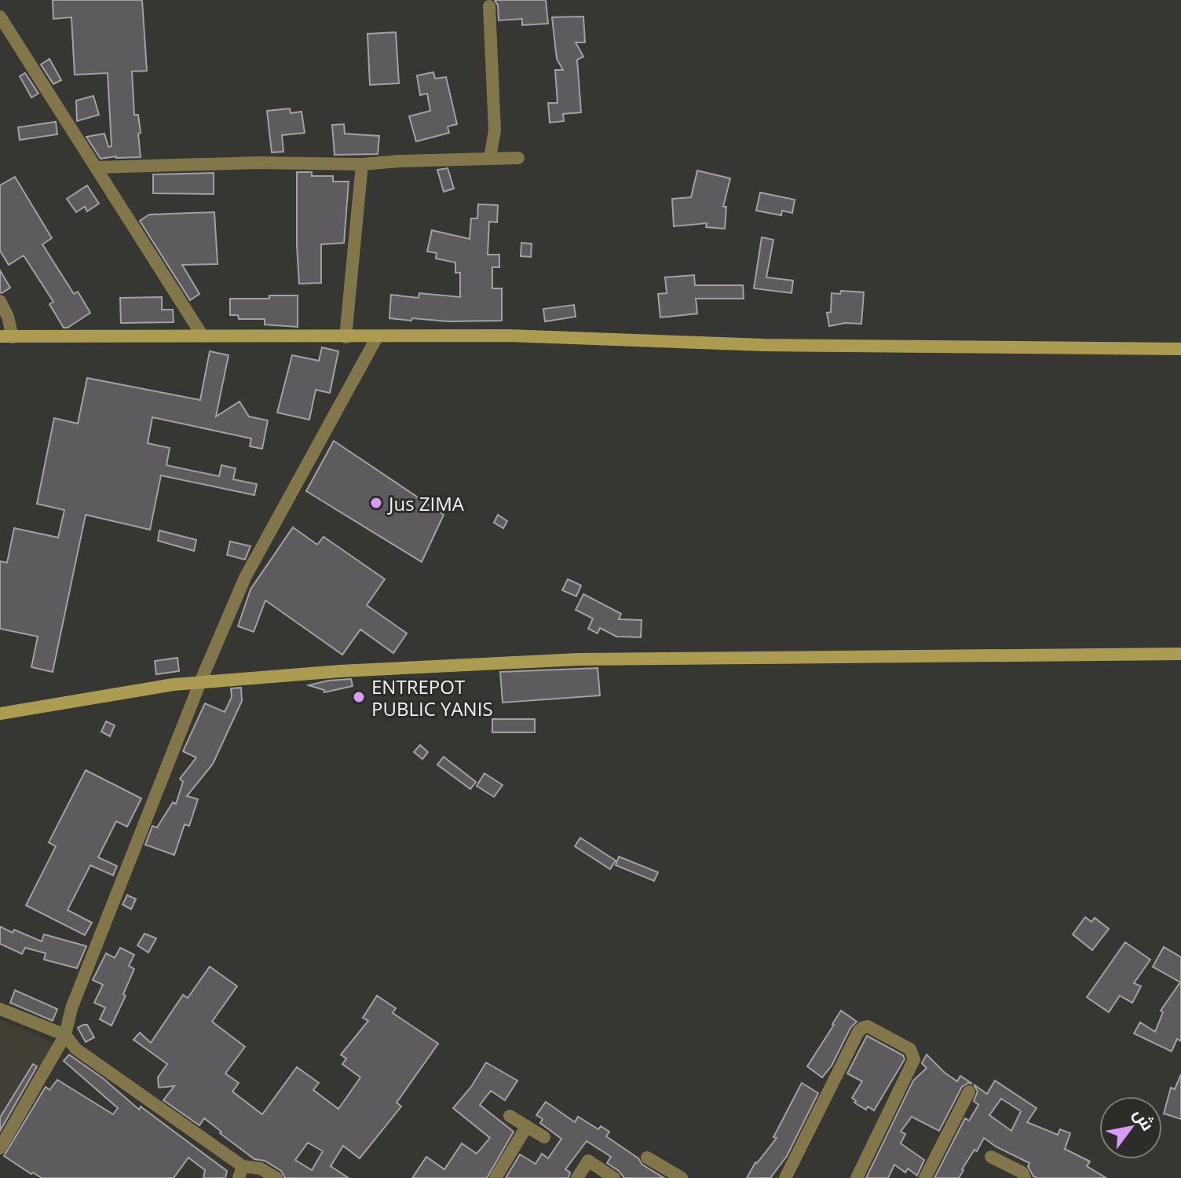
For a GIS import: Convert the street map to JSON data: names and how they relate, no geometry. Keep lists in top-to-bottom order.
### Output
{
  "places": ["Jus ZIMA", "ENTREPOT PUBLIC YANIS"],
  "north": "top right"
}
